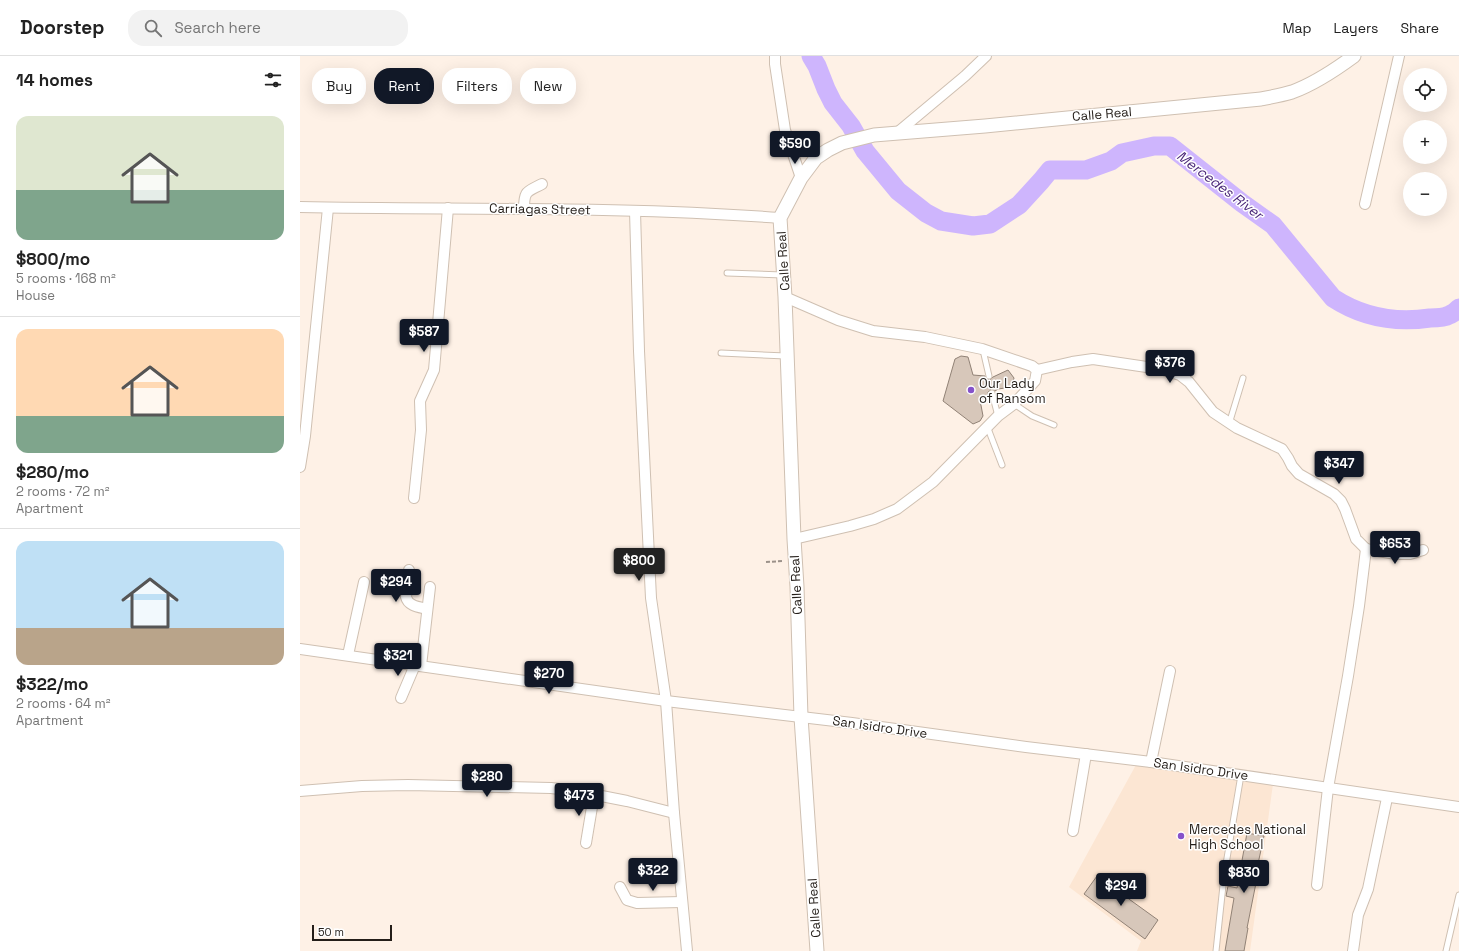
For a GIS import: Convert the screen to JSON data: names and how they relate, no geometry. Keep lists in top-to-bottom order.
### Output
{
  "streets": {
    "street": ["Calle Real", "Carriagas Street", "San Isidro Drive"]
  },
  "crossings": [
    ["Calle Real", "Carriagas Street"],
    ["Calle Real", "San Isidro Drive"]
  ],
  "water": ["Mercedes River"],
  "places": ["Our Lady of Ransom", "Mercedes National High School"],
  "scale_bar": "50 m",
  "page": {
    "header": "Doorstep",
    "search": "Search here",
    "nav": ["Map", "Layers", "Share"],
    "heading": "14 homes",
    "map_buttons": ["+", "−"],
    "chip": [
      "Buy",
      "Rent",
      "Filters",
      "New"
    ],
    "list": [
      {
        "name": "$800/mo",
        "note": "5 rooms · 168 m² · House"
      },
      {
        "name": "$280/mo",
        "note": "2 rooms · 72 m² · Apartment"
      },
      {
        "name": "$322/mo",
        "note": "2 rooms · 64 m² · Apartment"
      }
    ],
    "price": [
      "$590",
      "$587",
      "$376",
      "$347",
      "$653",
      "$800",
      "$294",
      "$321",
      "$270",
      "$280",
      "$473",
      "$322",
      "$830",
      "$294"
    ],
    "scale": "50 m"
  }
}
